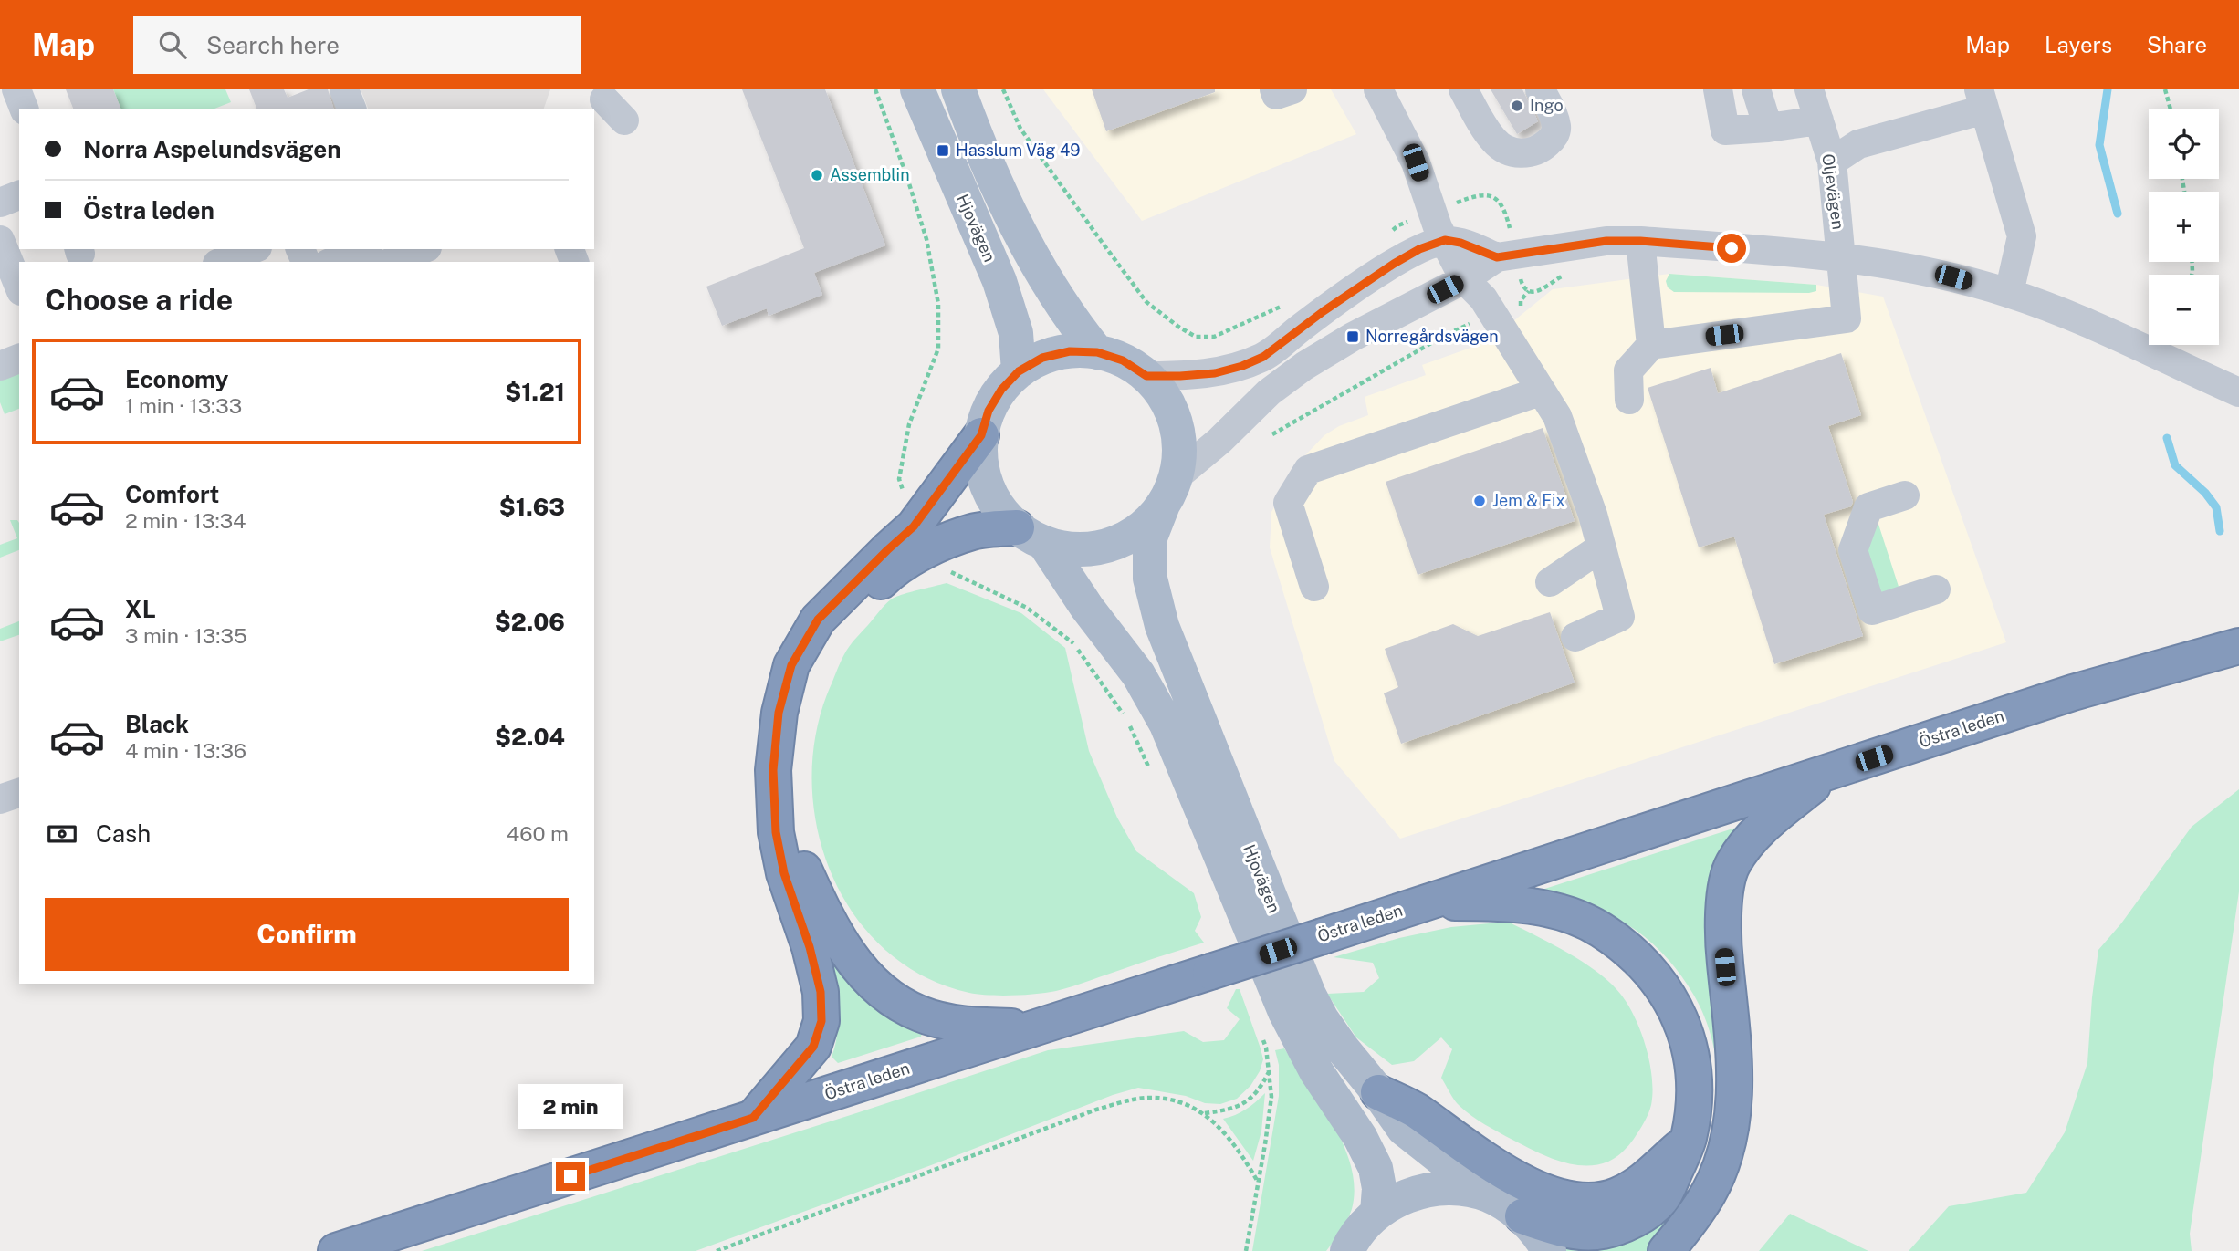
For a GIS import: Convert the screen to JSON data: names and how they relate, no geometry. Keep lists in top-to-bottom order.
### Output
{
  "streets": {
    "highway": ["Östra leden"],
    "main road": ["Hjovägen"],
    "street": ["Oljevägen"]
  },
  "places": {
    "other": ["Ingo", "Assemblin", "Jem & Fix"],
    "transit": ["Hasslum Väg 49", "Norregårdsvägen"]
  },
  "page": {
    "header": "Map",
    "search": "Search here",
    "nav": ["Map", "Layers", "Share"],
    "map_buttons": ["+", "−"],
    "banner": ["Norra Aspelundsvägen", "Östra leden"],
    "heading": "Choose a ride",
    "list": [
      {
        "name": "Economy",
        "note": "1 min · 13:33",
        "value": "$1.21"
      },
      {
        "name": "Comfort",
        "note": "2 min · 13:34",
        "value": "$1.63"
      },
      {
        "name": "XL",
        "note": "3 min · 13:35",
        "value": "$2.06"
      },
      {
        "name": "Black",
        "note": "4 min · 13:36",
        "value": "$2.04"
      }
    ],
    "pay": ["Cash", "460 m"],
    "buttons": "Confirm",
    "bubble": "2 min"
  }
}
